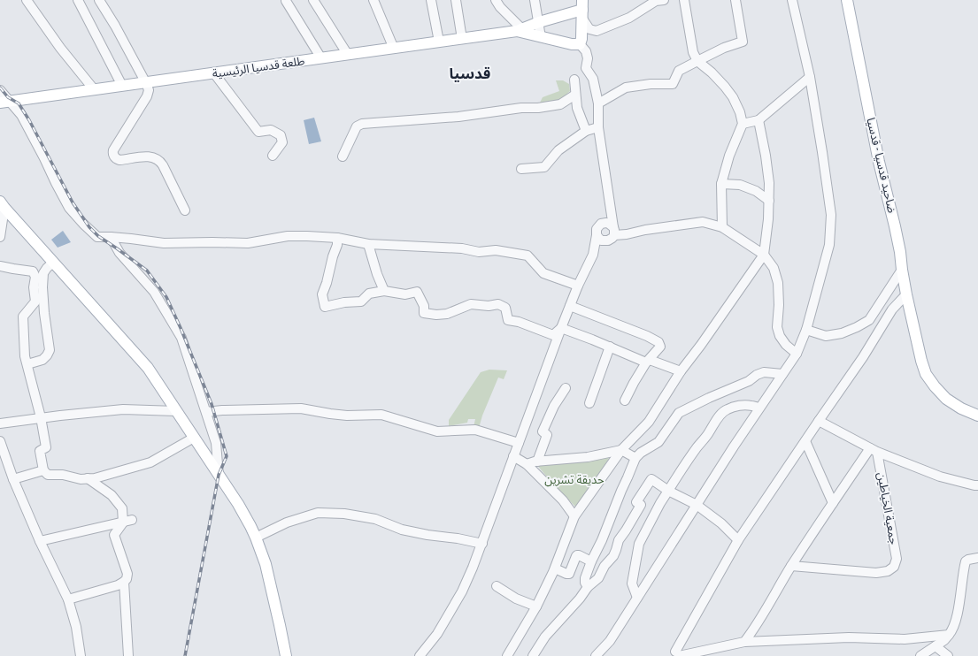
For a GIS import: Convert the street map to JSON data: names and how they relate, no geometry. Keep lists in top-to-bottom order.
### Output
{
  "streets": {
    "main road": ["طلعة قدسيا الرئيسية", "ضاحيد قدسيا - قدسيا"],
    "street": ["جمعية الخياطين"]
  },
  "districts": ["قدسيا"],
  "parks": ["حديقة تشرين"]
}
